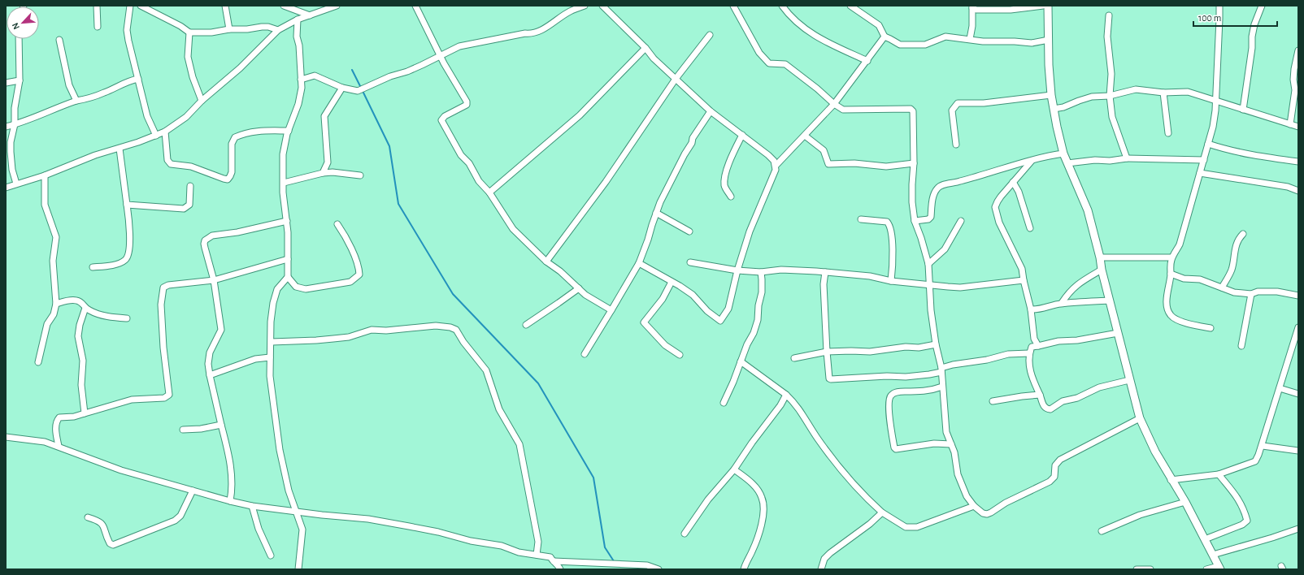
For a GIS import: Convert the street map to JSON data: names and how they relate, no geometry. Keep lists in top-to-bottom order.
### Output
{
  "scale_bar": "100 m",
  "north": "bottom left"
}
